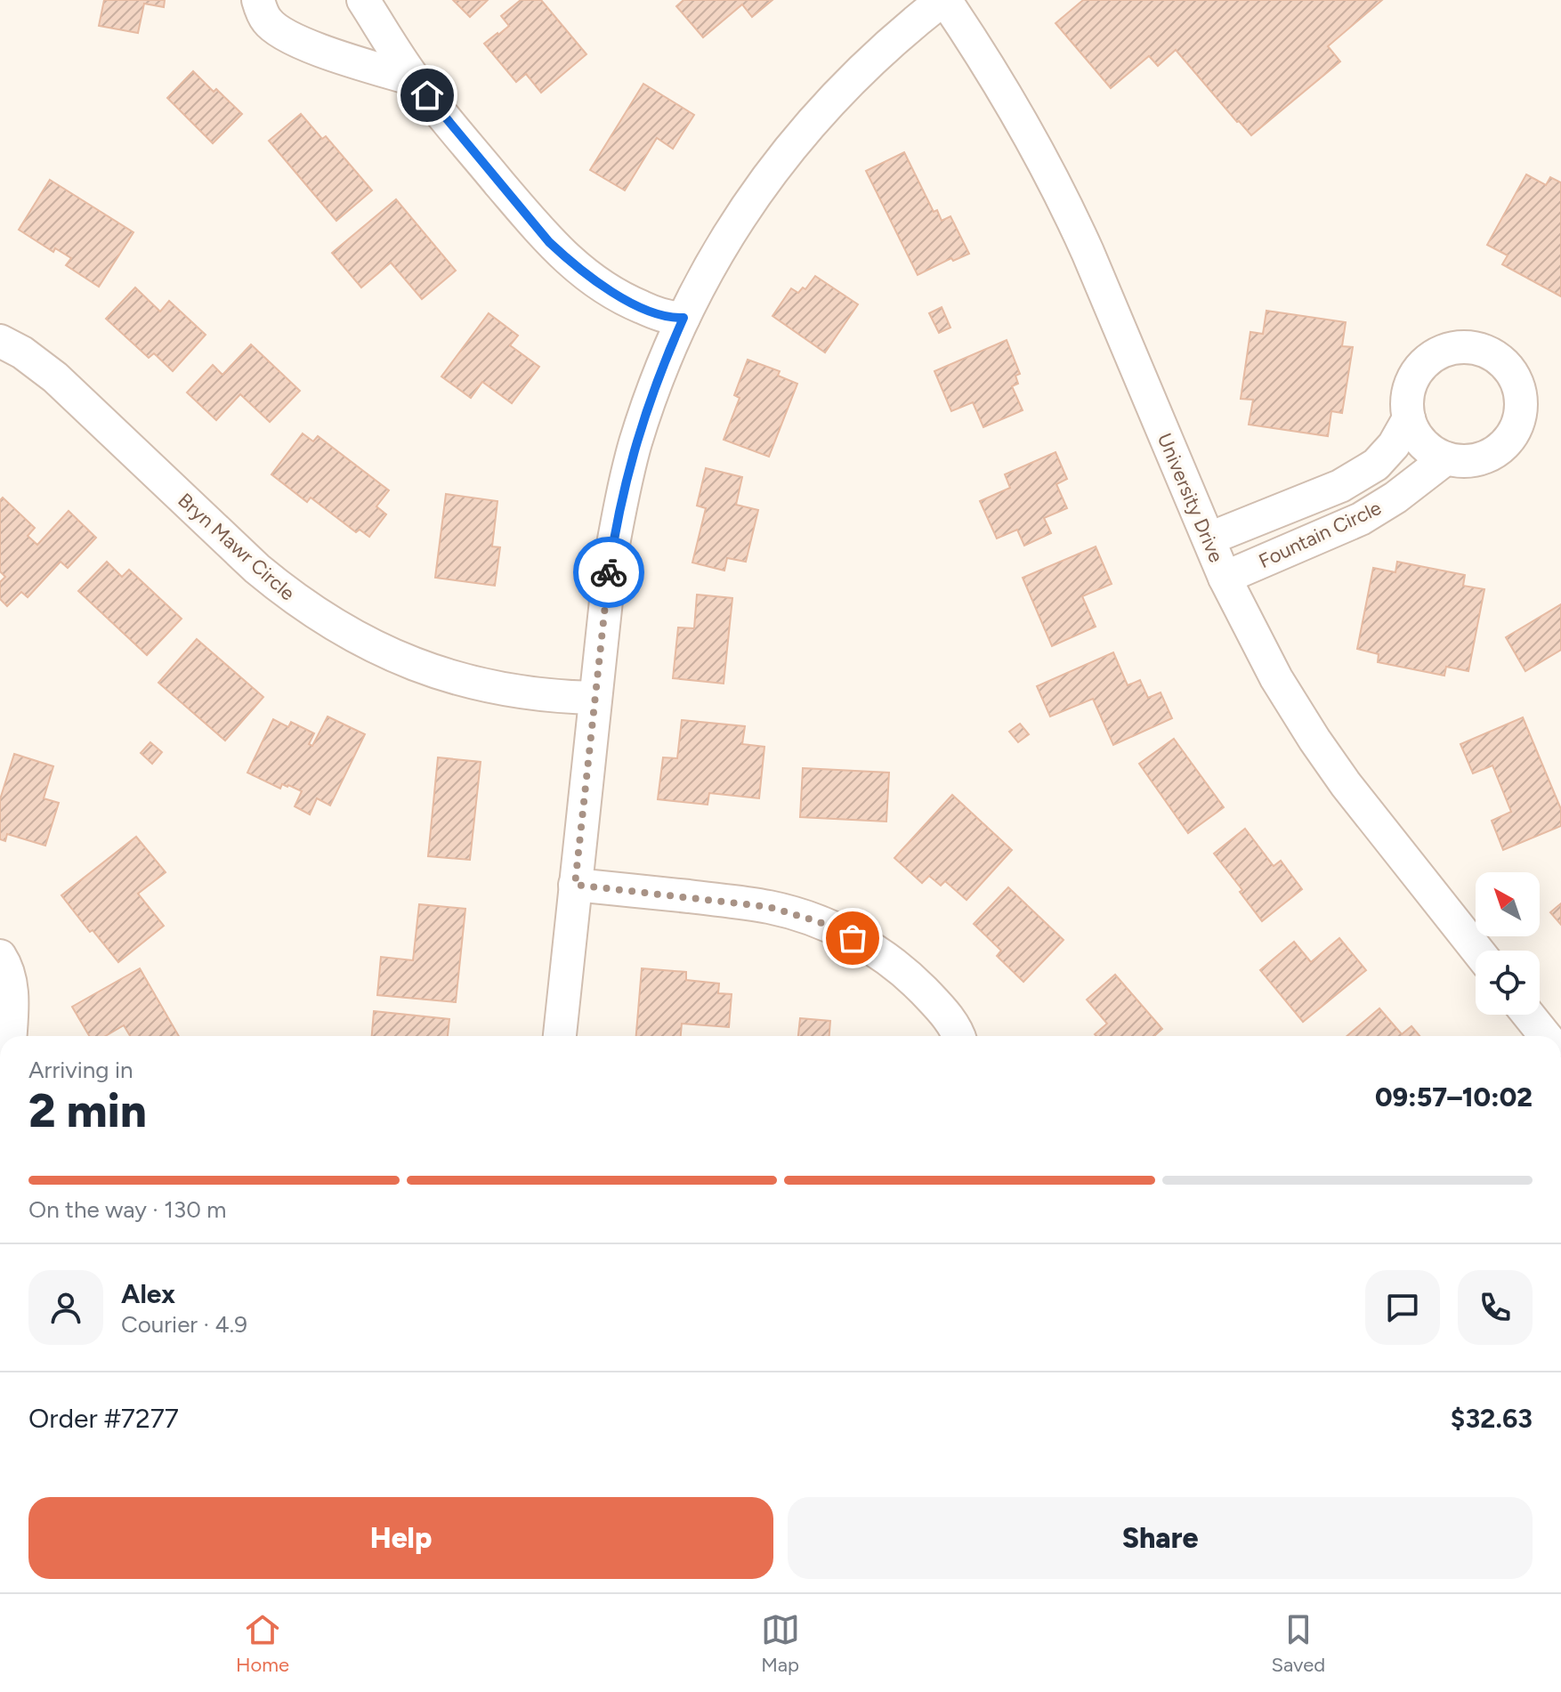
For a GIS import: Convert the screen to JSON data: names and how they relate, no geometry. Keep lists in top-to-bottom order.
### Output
{
  "streets": {
    "street": ["University Drive", "Fountain Circle", "Bryn Mawr Circle"]
  },
  "crossings": [
    ["University Drive", "Fountain Circle"]
  ],
  "north": "top left",
  "page": {
    "heading": ["2 min", "Arriving in", "09:57–10:02"],
    "panel": [
      "Alex",
      "Courier · 4.9",
      "Order #7277",
      "$32.63"
    ],
    "bar": "On the way · 130 m",
    "buttons": ["Help", "Share"],
    "tabs": ["Home", "Map", "Saved"]
  }
}
